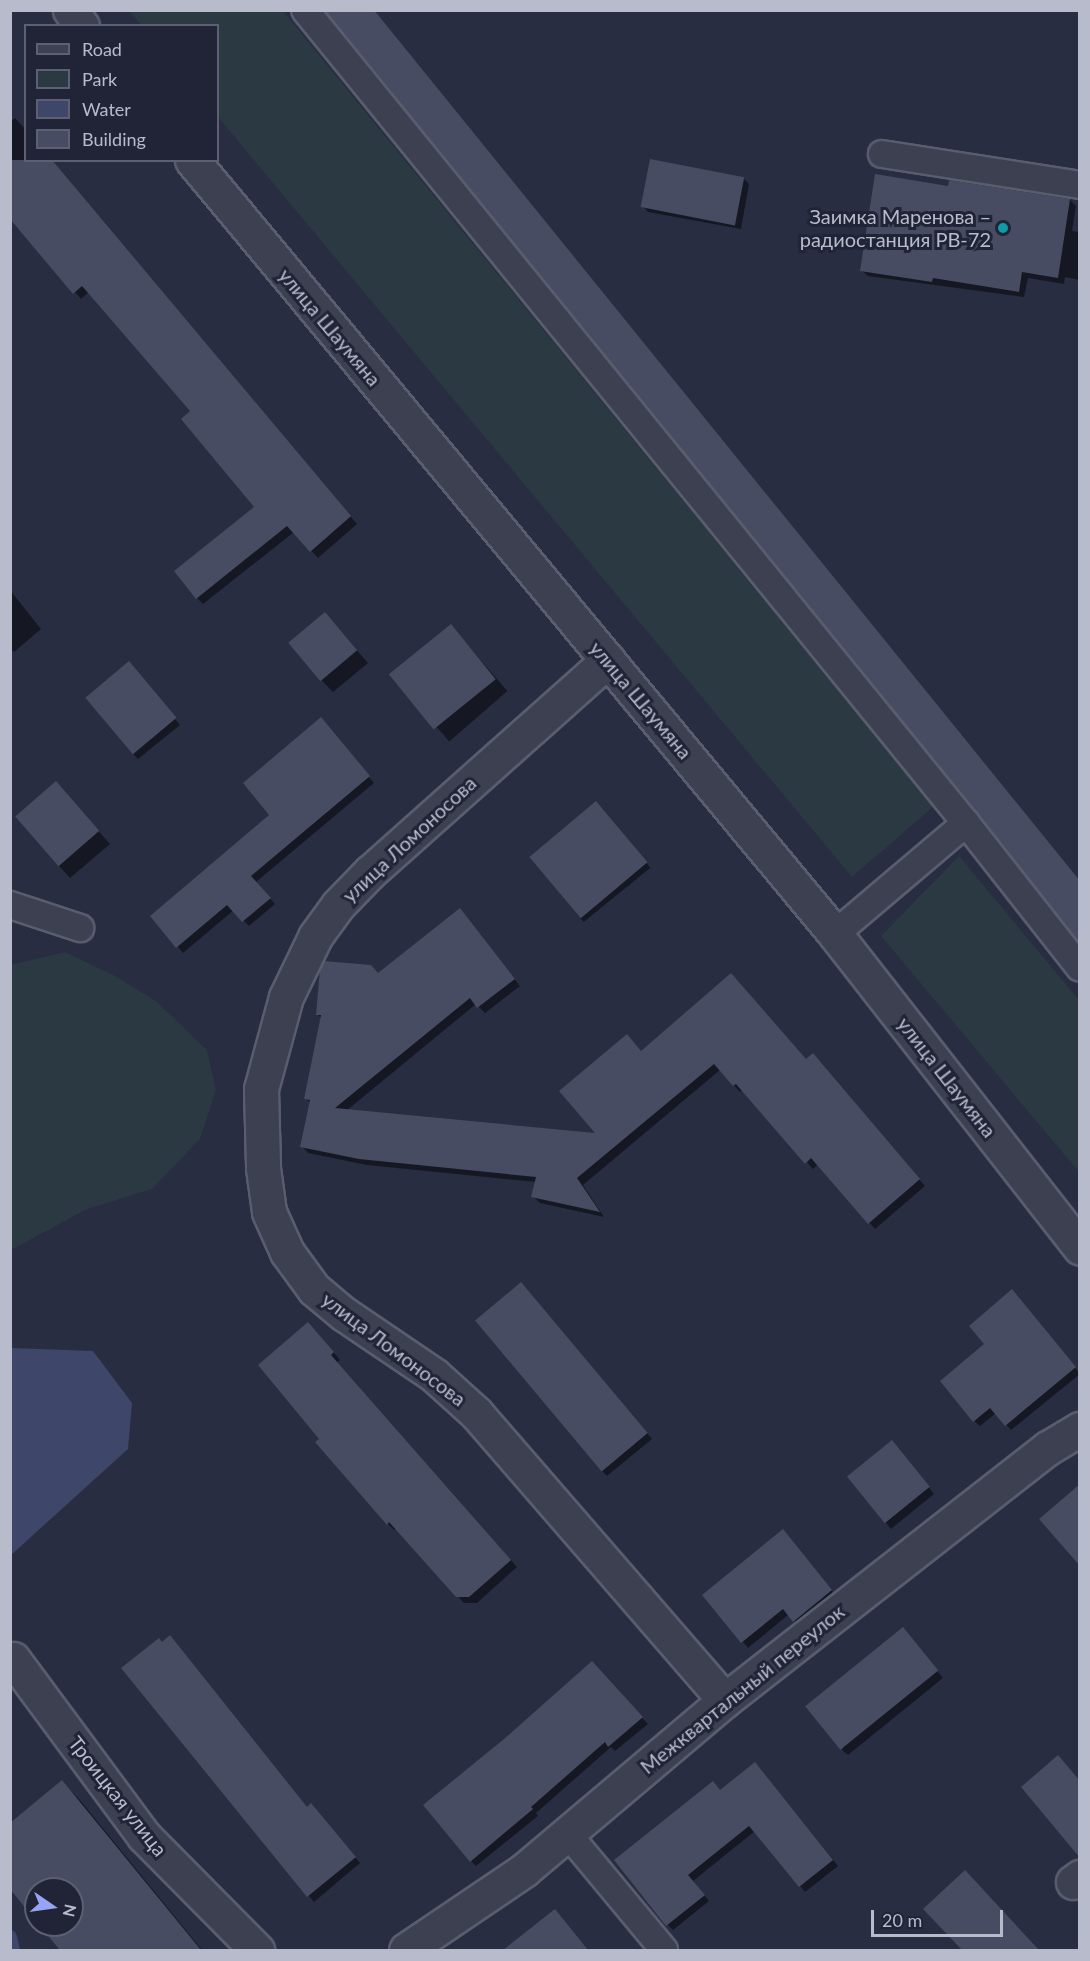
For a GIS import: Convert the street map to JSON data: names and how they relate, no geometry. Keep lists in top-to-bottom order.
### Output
{
  "streets": {
    "street": [
      "улица Шаумяна",
      "улица Ломоносова",
      "Межквартальный переулок",
      "Троицкая улица"
    ]
  },
  "crossings": [
    ["улица Шаумяна", "улица Ломоносова"],
    ["улица Ломоносова", "Межквартальный переулок"]
  ],
  "places": ["Заимка Маренова – радиостанция РВ-72"],
  "legend": [
    "Road",
    "Park",
    "Water",
    "Building"
  ],
  "scale_bar": "20 m",
  "north": "right"
}
